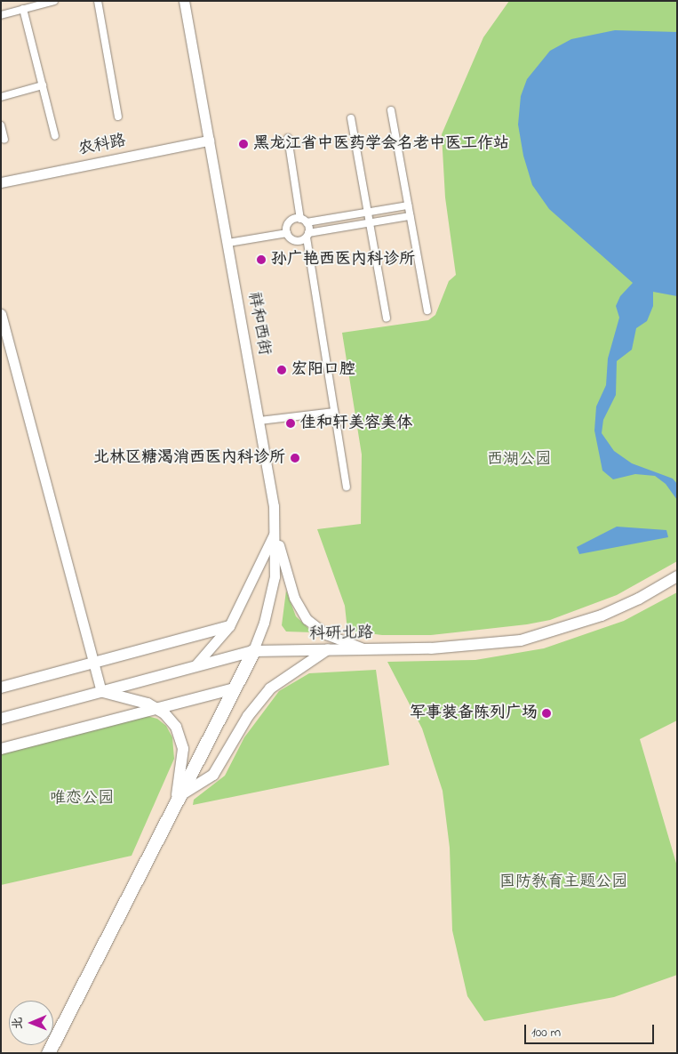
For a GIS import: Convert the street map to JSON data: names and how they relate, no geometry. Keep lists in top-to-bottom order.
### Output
{
  "streets": {
    "main road": ["农科路", "祥和西街", "科研北路"]
  },
  "crossings": [
    ["农科路", "祥和西街"],
    ["祥和西街", "科研北路"]
  ],
  "parks": ["西湖公园", "唯恋公园", "国防教育主题公园"],
  "places": [
    "黑龙江省中医药学会名老中医工作站",
    "孙广艳西医内科诊所",
    "宏阳口腔",
    "佳和轩美容美体",
    "北林区糖渴消西医内科诊所",
    "军事装备陈列广场"
  ],
  "scale_bar": "100 m",
  "north": "left"
}
